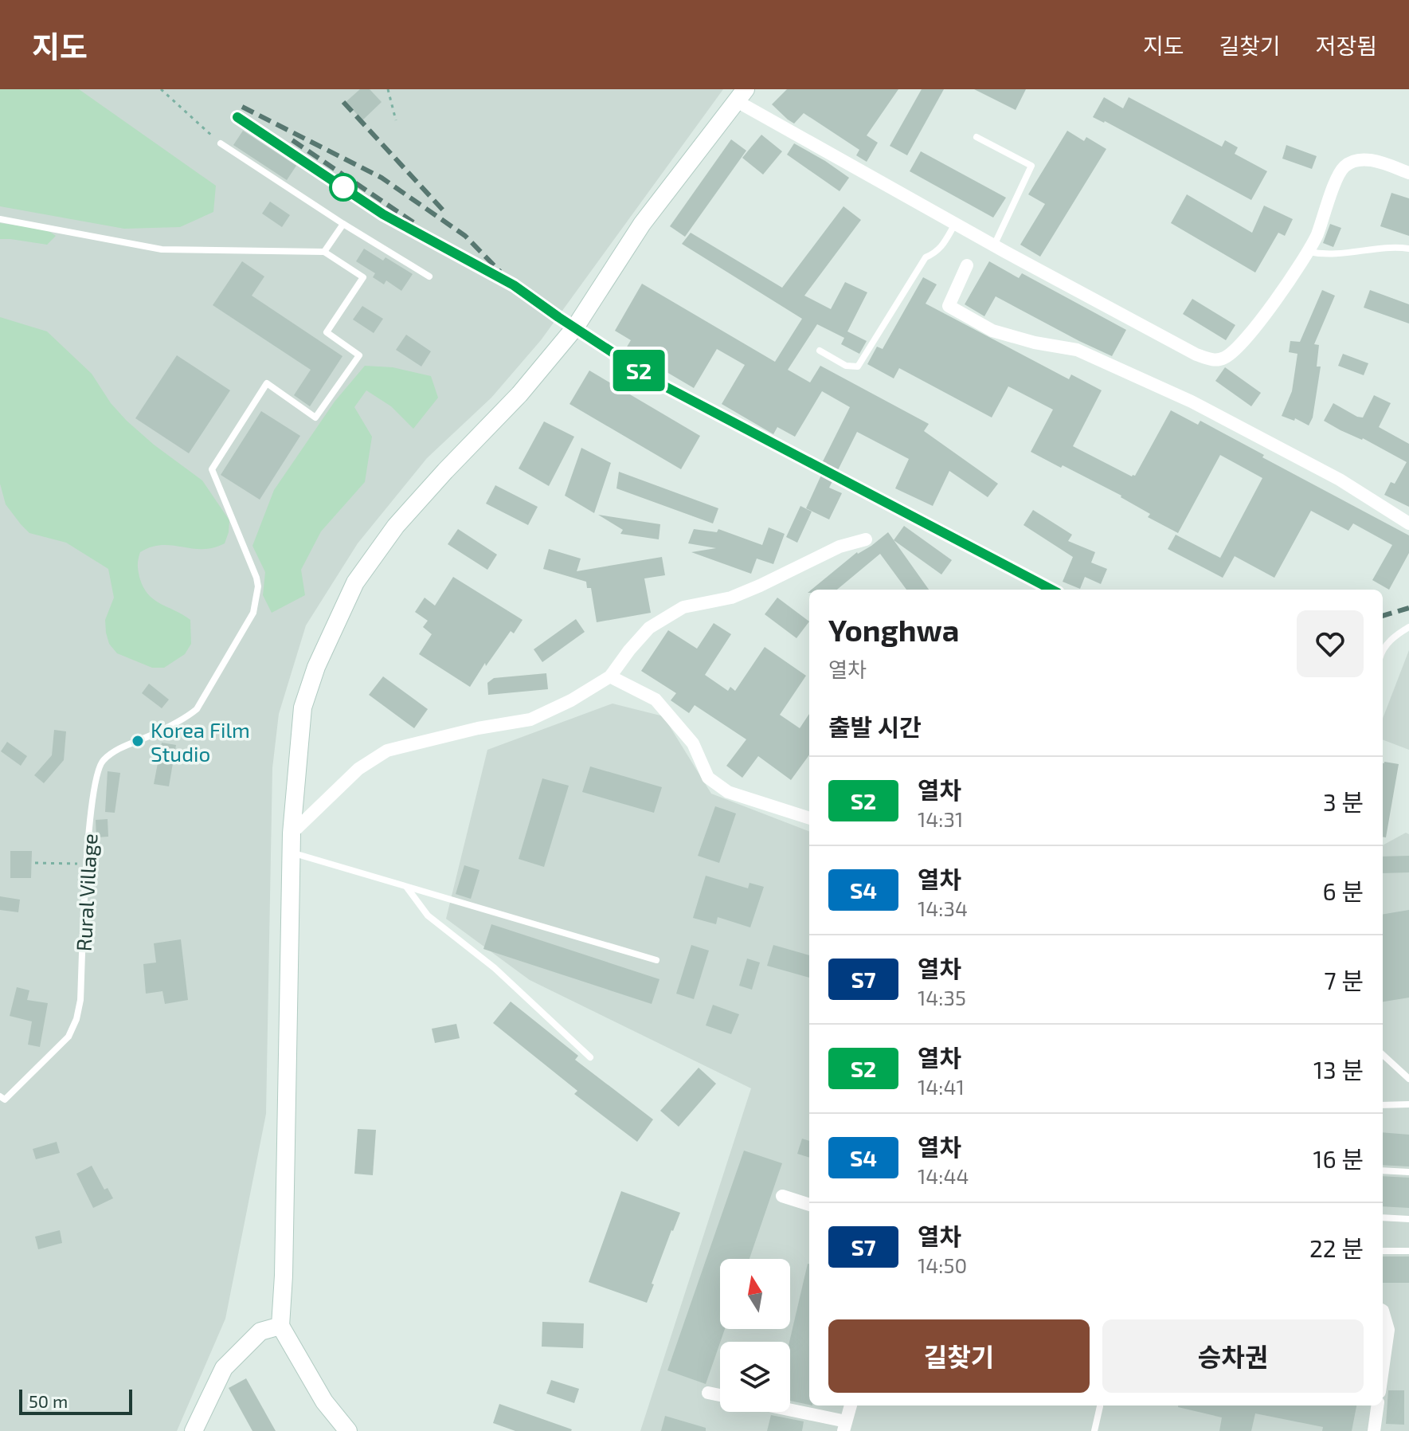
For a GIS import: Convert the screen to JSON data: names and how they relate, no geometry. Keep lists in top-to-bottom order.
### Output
{
  "streets": {
    "lane": ["Rural Village"]
  },
  "places": ["Korea Film Studio"],
  "scale_bar": "50 m",
  "north": "top",
  "page": {
    "header": "지도",
    "nav": ["지도", "길찾기", "저장됨"],
    "on_map": "S2",
    "heading": [
      ["Yonghwa", "열차"],
      "출발 시간"
    ],
    "list": [
      {
        "mark": "S2",
        "name": "열차",
        "note": "14:31",
        "value": "3 분"
      },
      {
        "mark": "S4",
        "name": "열차",
        "note": "14:34",
        "value": "6 분"
      },
      {
        "mark": "S7",
        "name": "열차",
        "note": "14:35",
        "value": "7 분"
      },
      {
        "mark": "S2",
        "name": "열차",
        "note": "14:41",
        "value": "13 분"
      },
      {
        "mark": "S4",
        "name": "열차",
        "note": "14:44",
        "value": "16 분"
      },
      {
        "mark": "S7",
        "name": "열차",
        "note": "14:50",
        "value": "22 분"
      }
    ],
    "buttons": ["길찾기", "승차권"],
    "scale": "50 m"
  }
}
